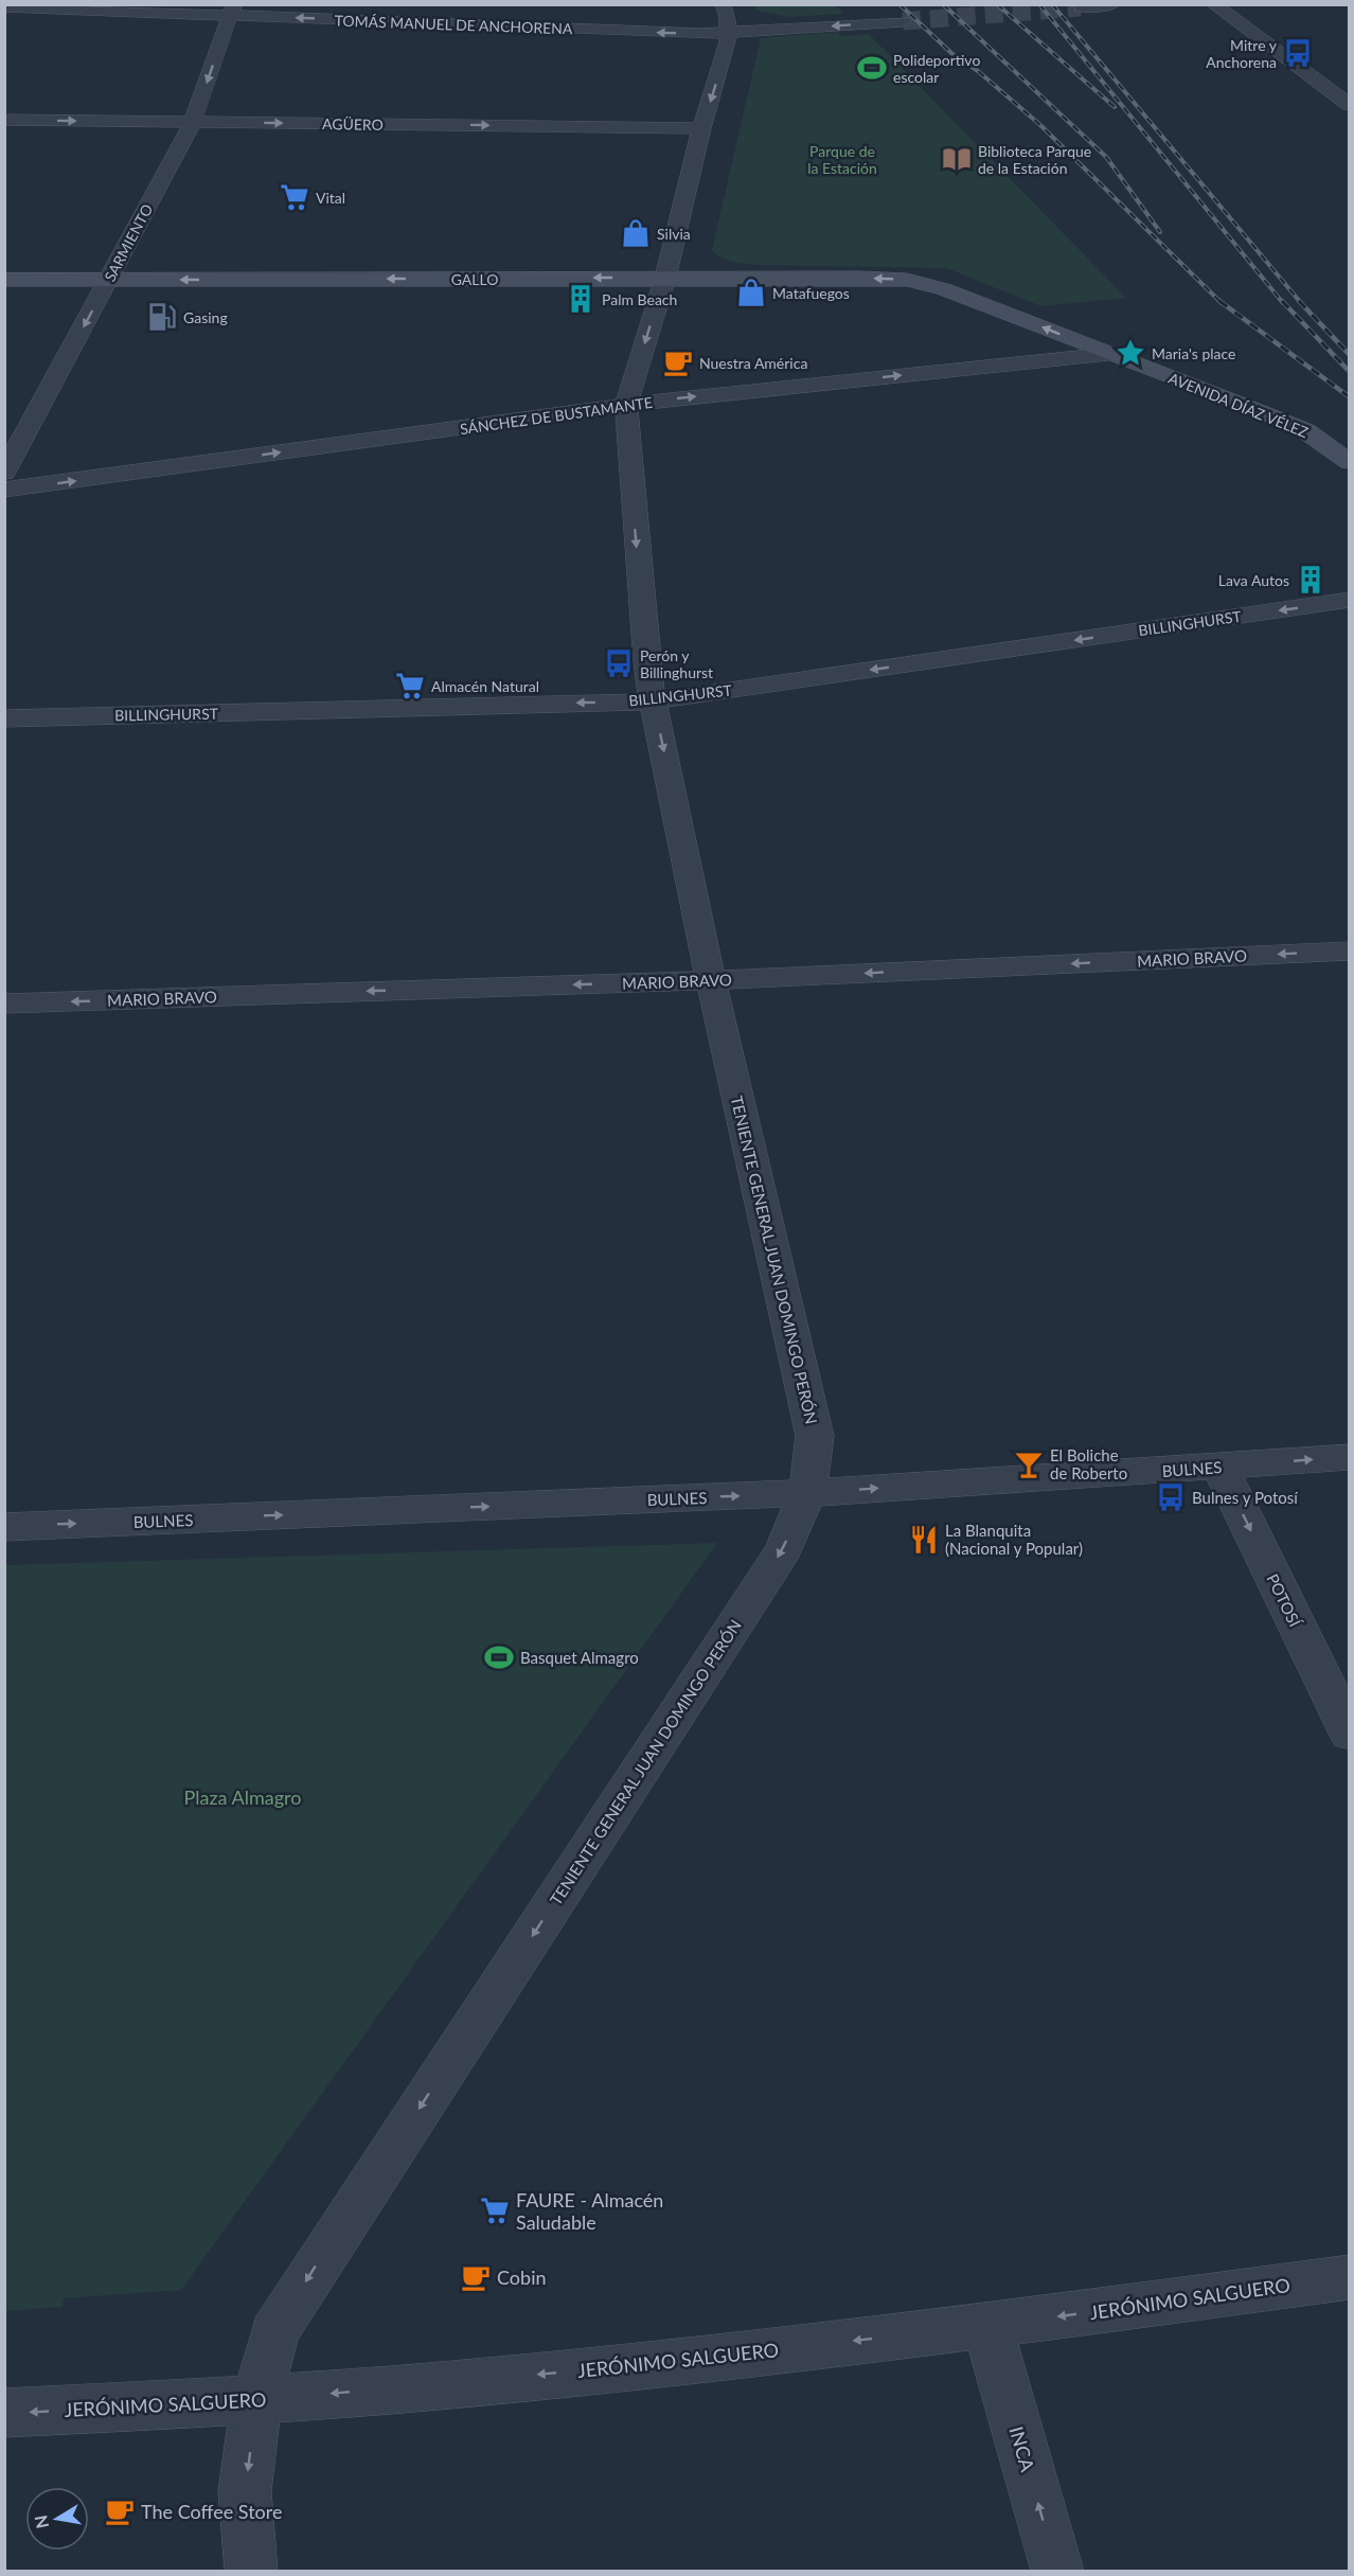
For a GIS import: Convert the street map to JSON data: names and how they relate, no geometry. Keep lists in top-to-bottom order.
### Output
{
  "streets": {
    "main road": ["GALLO", "AVENIDA DÍAZ VÉLEZ"],
    "street": [
      "TOMÁS MANUEL DE ANCHORENA",
      "AGÜERO",
      "SARMIENTO",
      "SÁNCHEZ DE BUSTAMANTE",
      "BILLINGHURST",
      "MARIO BRAVO",
      "TENIENTE GENERAL JUAN DOMINGO PERÓN",
      "BULNES",
      "POTOSÍ",
      "JERÓNIMO SALGUERO",
      "INCA"
    ]
  },
  "crossings": [
    ["TOMÁS MANUEL DE ANCHORENA", "SARMIENTO"],
    ["TOMÁS MANUEL DE ANCHORENA", "TENIENTE GENERAL JUAN DOMINGO PERÓN"],
    ["AGÜERO", "SARMIENTO"],
    ["AGÜERO", "TENIENTE GENERAL JUAN DOMINGO PERÓN"],
    ["SARMIENTO", "GALLO"],
    ["GALLO", "AVENIDA DÍAZ VÉLEZ"],
    ["GALLO", "TENIENTE GENERAL JUAN DOMINGO PERÓN"],
    ["AVENIDA DÍAZ VÉLEZ", "SÁNCHEZ DE BUSTAMANTE"],
    ["SÁNCHEZ DE BUSTAMANTE", "TENIENTE GENERAL JUAN DOMINGO PERÓN"],
    ["BILLINGHURST", "TENIENTE GENERAL JUAN DOMINGO PERÓN"],
    ["MARIO BRAVO", "TENIENTE GENERAL JUAN DOMINGO PERÓN"],
    ["TENIENTE GENERAL JUAN DOMINGO PERÓN", "BULNES"],
    ["TENIENTE GENERAL JUAN DOMINGO PERÓN", "JERÓNIMO SALGUERO"],
    ["BULNES", "POTOSÍ"],
    ["JERÓNIMO SALGUERO", "INCA"]
  ],
  "one_way": [
    "TOMÁS MANUEL DE ANCHORENA",
    "AGÜERO",
    "SARMIENTO",
    "GALLO",
    "AVENIDA DÍAZ VÉLEZ",
    "SÁNCHEZ DE BUSTAMANTE",
    "BILLINGHURST",
    "MARIO BRAVO",
    "TENIENTE GENERAL JUAN DOMINGO PERÓN",
    "BULNES",
    "POTOSÍ",
    "JERÓNIMO SALGUERO",
    "INCA"
  ],
  "parks": ["Parque de la Estación", "Plaza Almagro"],
  "places": {
    "bus stop": ["Mitre y Anchorena", "Perón y Billinghurst", "Bulnes y Potosí"],
    "sports": ["Polideportivo escolar", "Basquet Almagro"],
    "library": ["Biblioteca Parque de la Estación"],
    "supermarket": ["Vital", "Almacén Natural", "FAURE - Almacén Saludable"],
    "shop": ["Silvia", "Matafuegos"],
    "building": ["Palm Beach", "Lava Autos"],
    "fuel station": ["Gasing"],
    "place": ["Maria's place"],
    "cafe": ["Nuestra América", "Cobin", "The Coffee Store"],
    "bar": ["El Boliche de Roberto"],
    "restaurant": ["La Blanquita (Nacional y Popular)"]
  },
  "north": "left"
}
